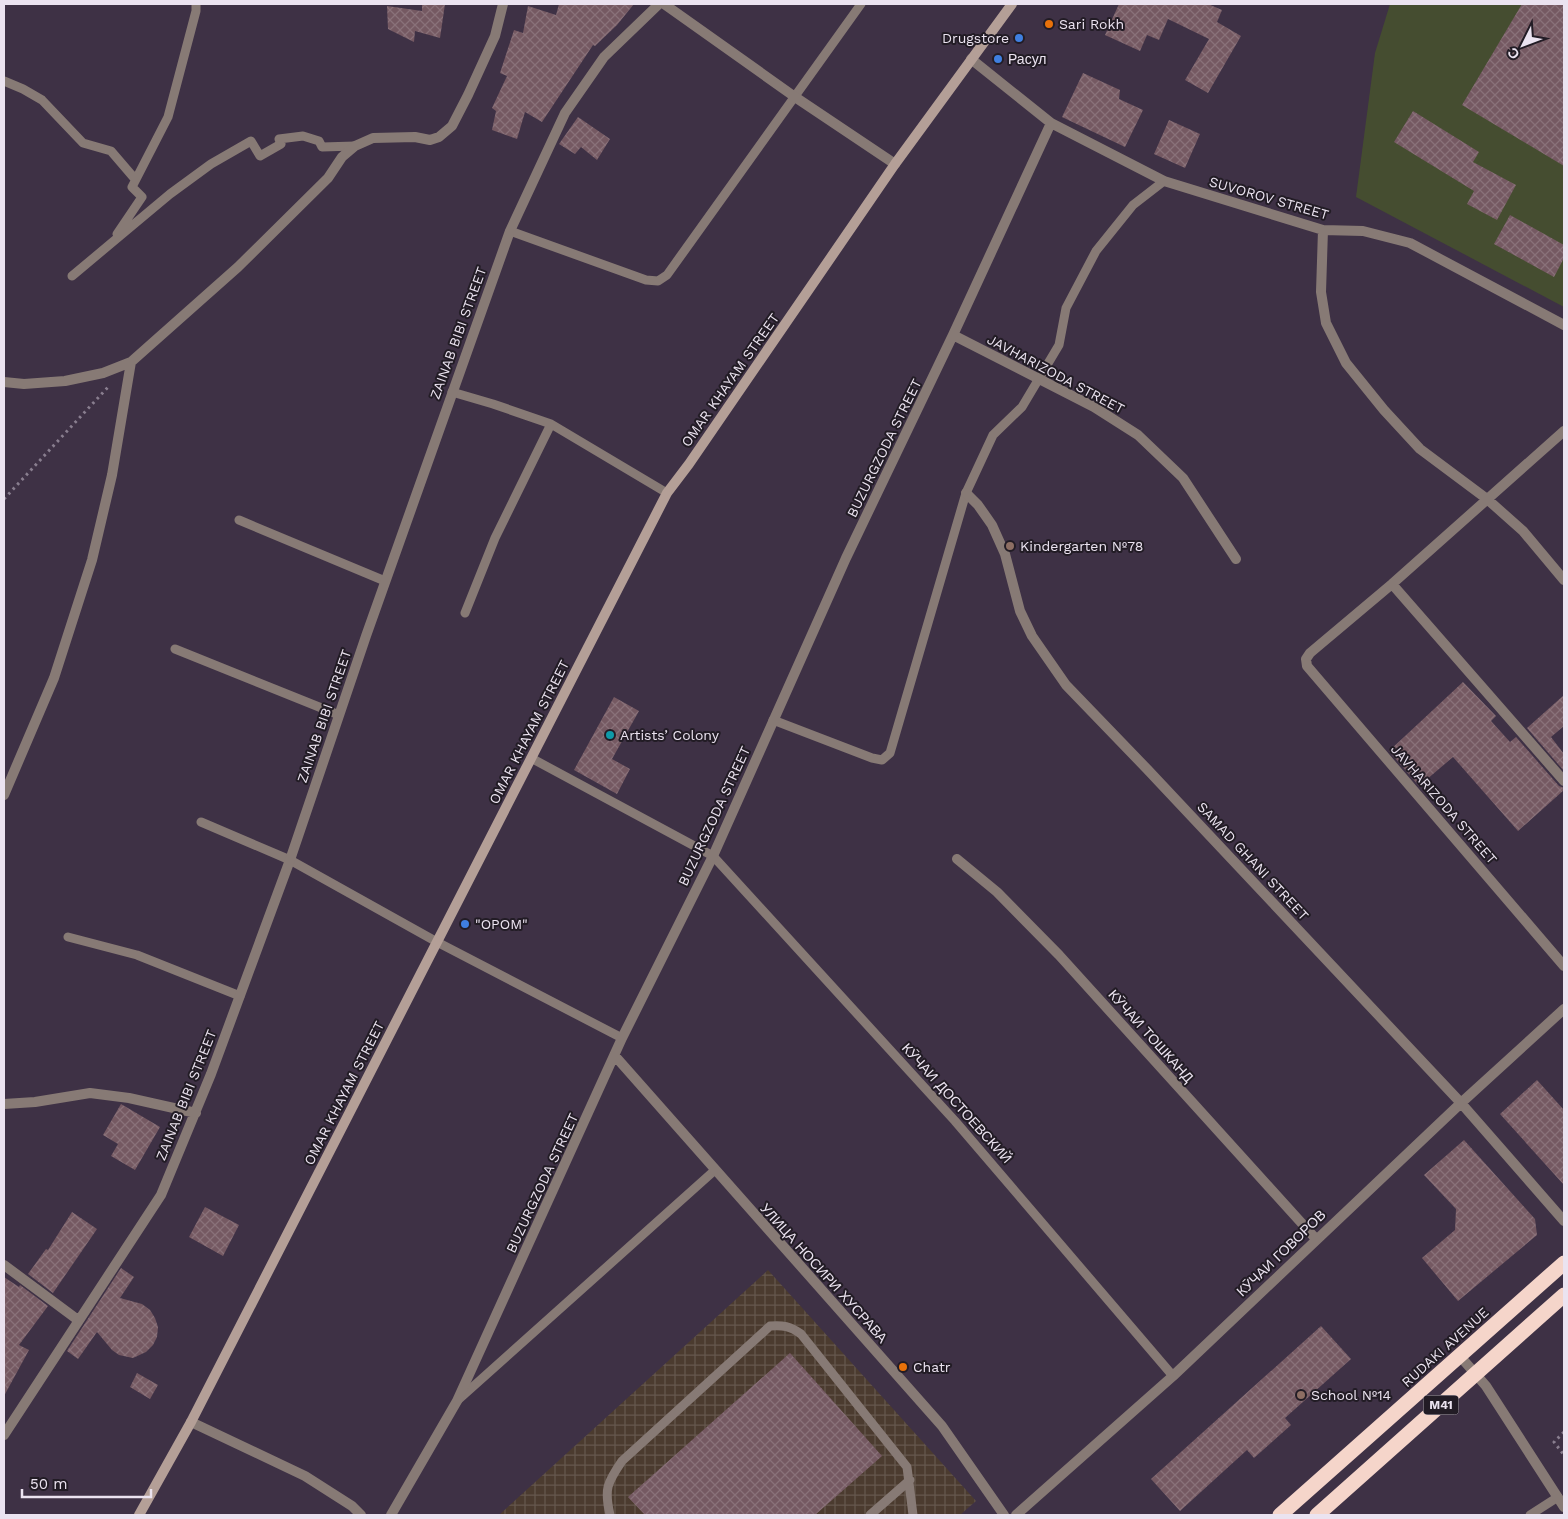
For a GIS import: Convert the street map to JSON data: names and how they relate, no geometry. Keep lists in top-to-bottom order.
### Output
{
  "streets": {
    "highway": ["RUDAKI AVENUE", "M41"],
    "main road": ["OMAR KHAYAM STREET"],
    "street": [
      "SUVOROV STREET",
      "ZAINAB BIBI STREET",
      "JAVHARIZODA STREET",
      "BUZURGZODA STREET",
      "SAMAD GHANI STREET",
      "КӮЧАИ ТОШКАНД",
      "КӮЧАИ ГОВОРОВ",
      "УЛИЦА НОСИРИ ХУСРАВА"
    ],
    "lane": ["КӮЧАИ ДОСТОЕВСКИЙ"]
  },
  "crossings": [
    ["SUVOROV STREET", "OMAR KHAYAM STREET"],
    ["SUVOROV STREET", "BUZURGZODA STREET"],
    ["JAVHARIZODA STREET", "BUZURGZODA STREET"],
    ["OMAR KHAYAM STREET", "КӮЧАИ ДОСТОЕВСКИЙ"],
    ["BUZURGZODA STREET", "КӮЧАИ ДОСТОЕВСКИЙ"],
    ["BUZURGZODA STREET", "УЛИЦА НОСИРИ ХУСРАВА"],
    ["SAMAD GHANI STREET", "КӮЧАИ ГОВОРОВ"],
    ["КӮЧАИ ТОШКАНД", "КӮЧАИ ГОВОРОВ"],
    ["КӮЧАИ ДОСТОЕВСКИЙ", "КӮЧАИ ГОВОРОВ"]
  ],
  "places": [
    "Sari Rokh",
    "Drugstore",
    "Расул",
    "Kindergarten №78",
    "Artists’ Colony",
    "\"OPOM\"",
    "Chatr",
    "School №14"
  ],
  "scale_bar": "50 m",
  "north": "bottom left"
}
